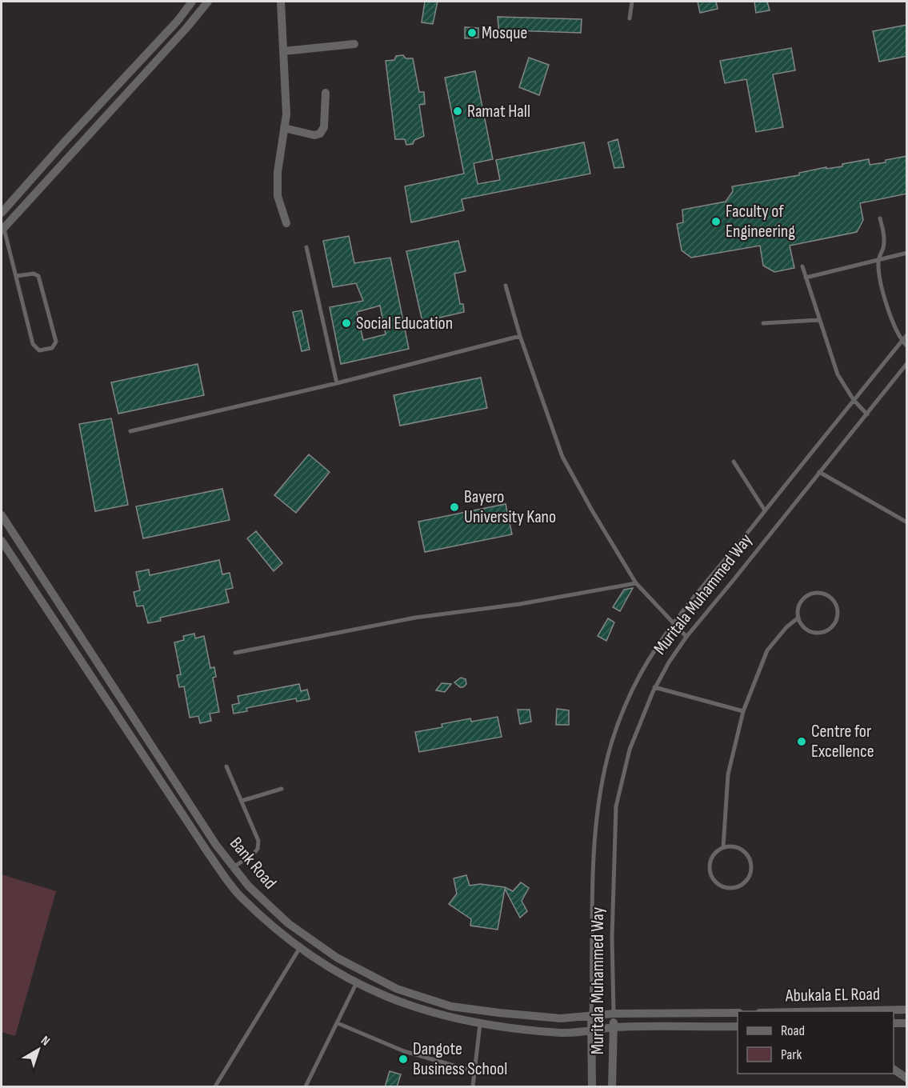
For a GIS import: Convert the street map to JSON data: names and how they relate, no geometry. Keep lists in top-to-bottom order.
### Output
{
  "streets": {
    "street": ["Muritala Muhammed Way", "Bank Road", "Abukala EL Road"]
  },
  "crossings": [
    ["Muritala Muhammed Way", "Bank Road"]
  ],
  "places": [
    "Mosque",
    "Ramat Hall",
    "Faculty of Engineering",
    "Social Education",
    "Bayero University Kano",
    "Centre for Excellence",
    "Dangote Business School"
  ],
  "legend": ["Road", "Park"],
  "north": "top right"
}
